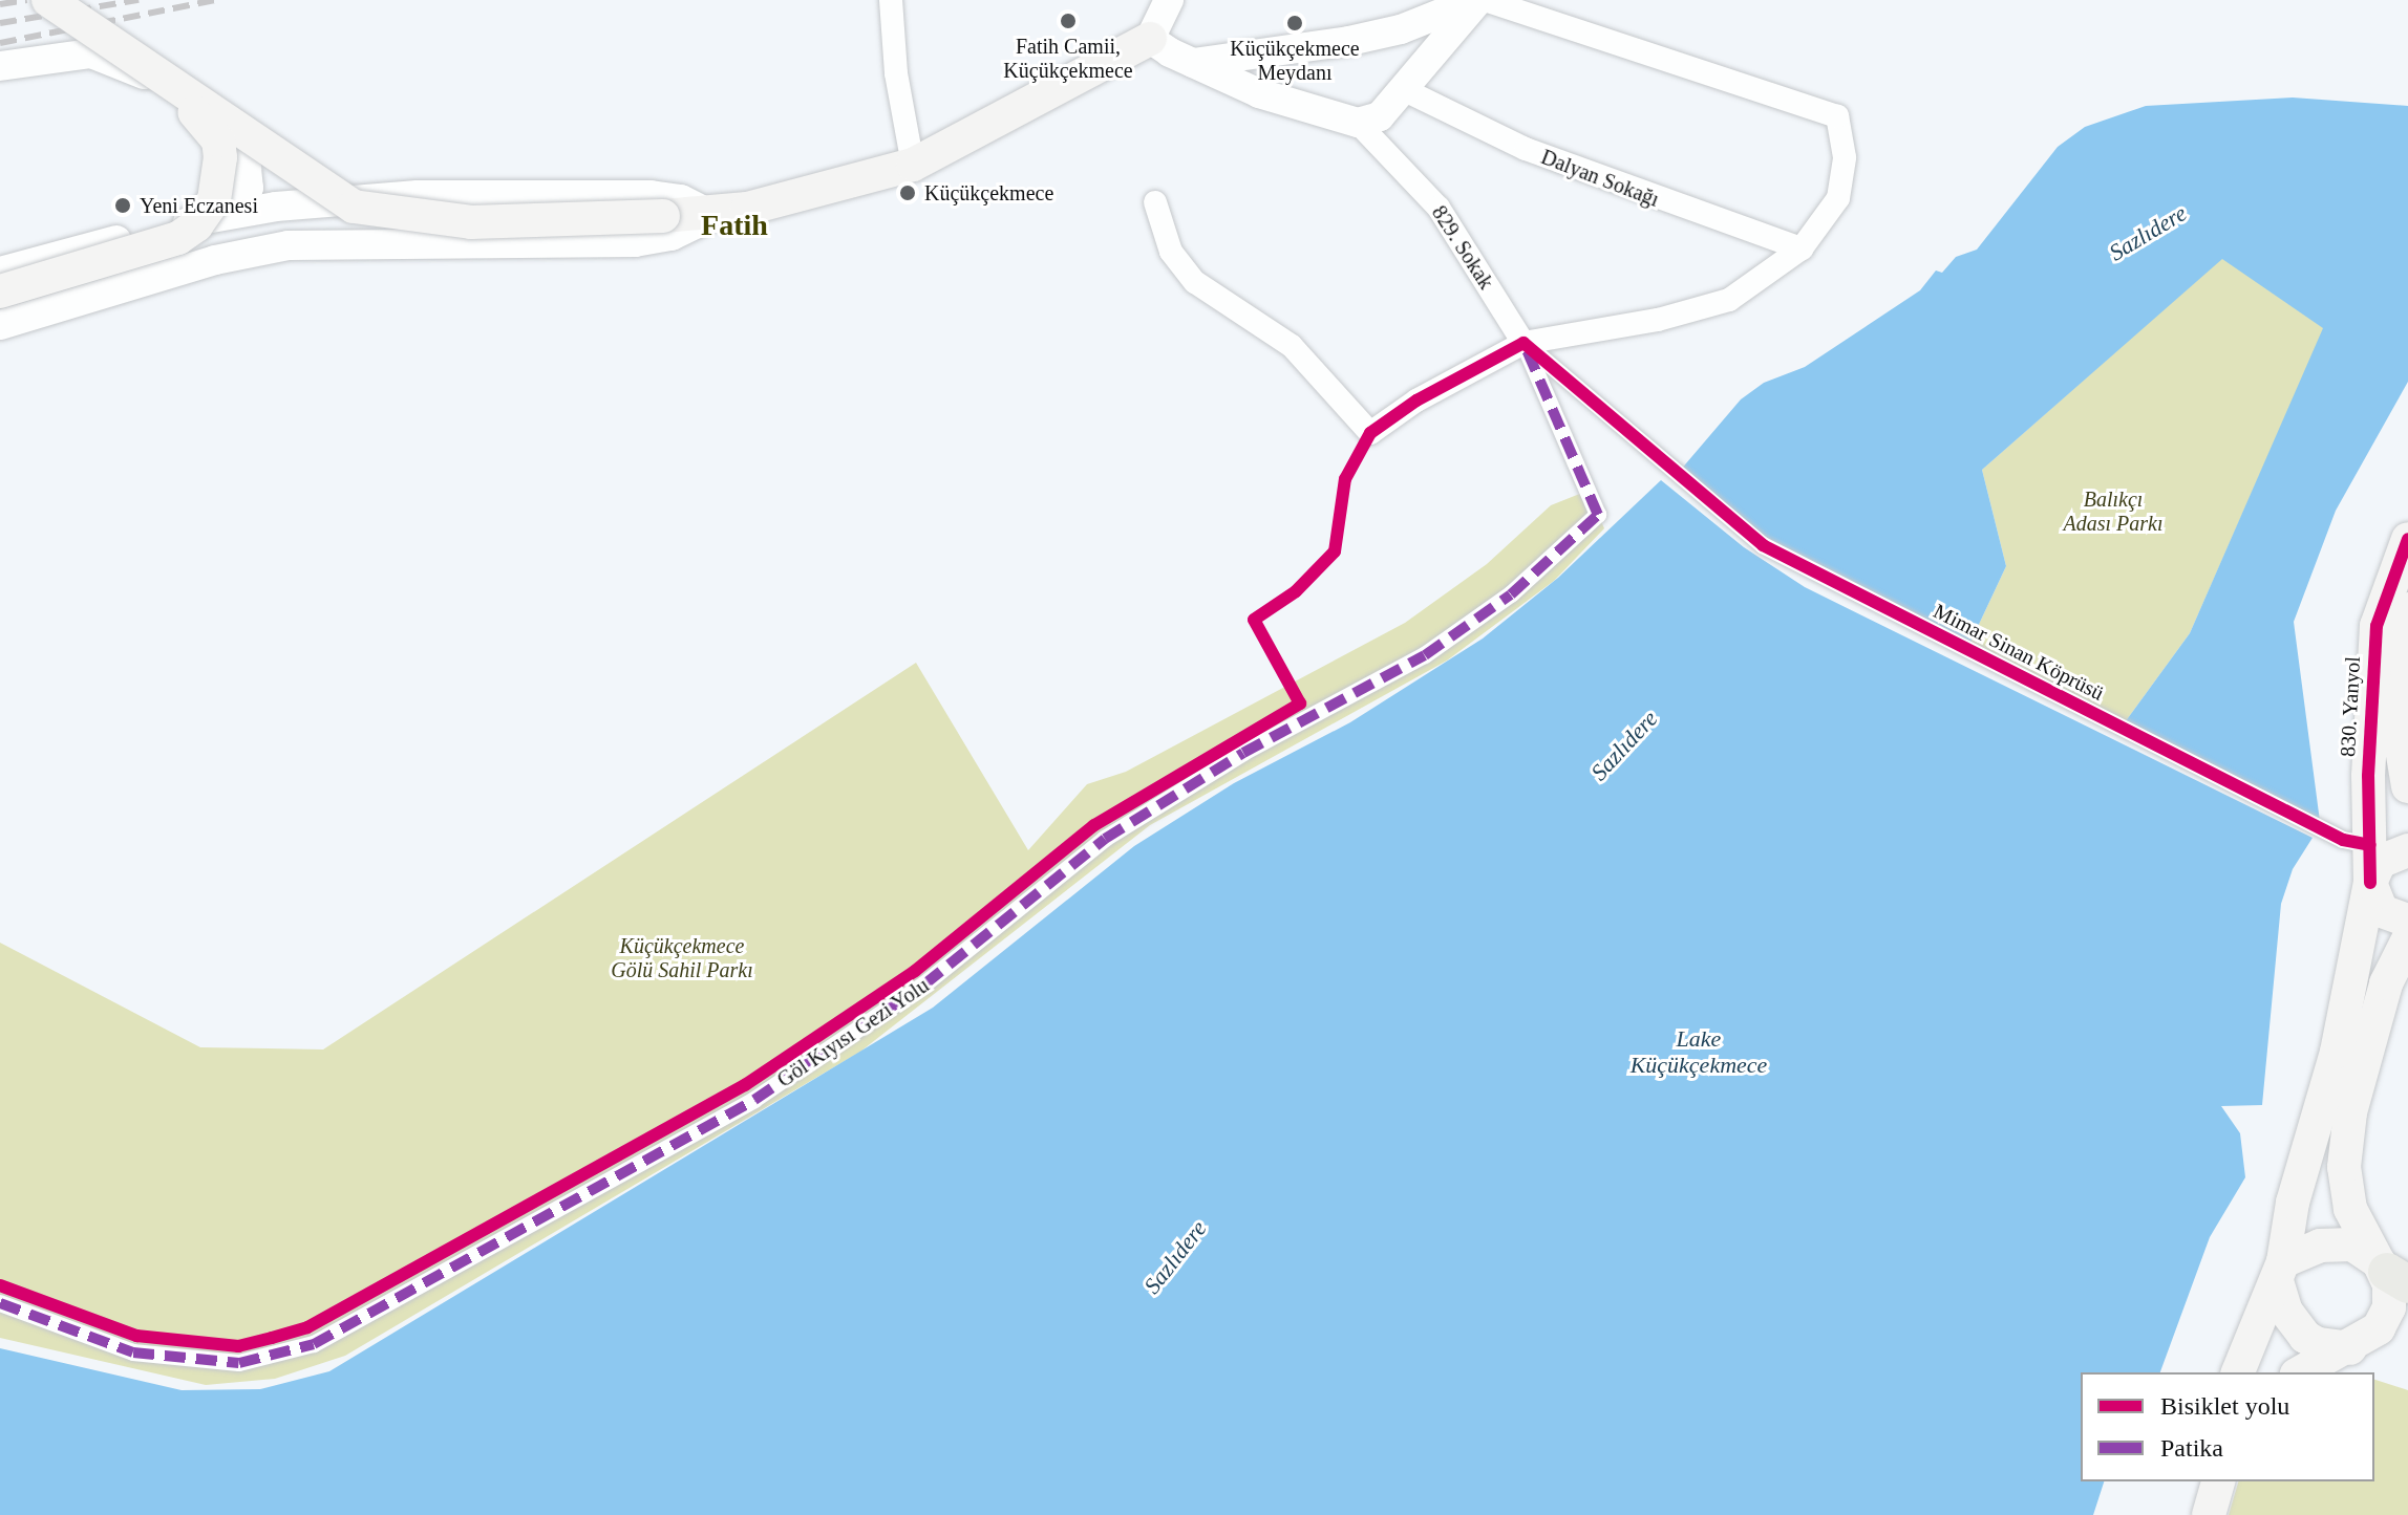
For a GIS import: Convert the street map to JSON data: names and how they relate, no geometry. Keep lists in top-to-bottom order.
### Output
{
  "streets": {
    "main road": ["830. Yanyol"],
    "street": [
      "Dalyan Sokağı",
      "829. Sokak",
      "Mimar Sinan Köprüsü",
      "Göl Kıyısı Gezi Yolu"
    ]
  },
  "crossings": [
    ["829. Sokak", "Mimar Sinan Köprüsü"],
    ["829. Sokak", "Göl Kıyısı Gezi Yolu"],
    ["Mimar Sinan Köprüsü", "830. Yanyol"],
    ["Mimar Sinan Köprüsü", "Göl Kıyısı Gezi Yolu"]
  ],
  "districts": ["Fatih"],
  "water": ["Sazlıdere", "Lake Küçükçekmece"],
  "parks": ["Balıkçı Adası Parkı", "Küçükçekmece Gölü Sahil Parkı"],
  "places": [
    "Fatih Camii, Küçükçekmece",
    "Küçükçekmece Meydanı",
    "Küçükçekmece",
    "Yeni Eczanesi"
  ],
  "legend": ["Bisiklet yolu", "Patika"]
}
